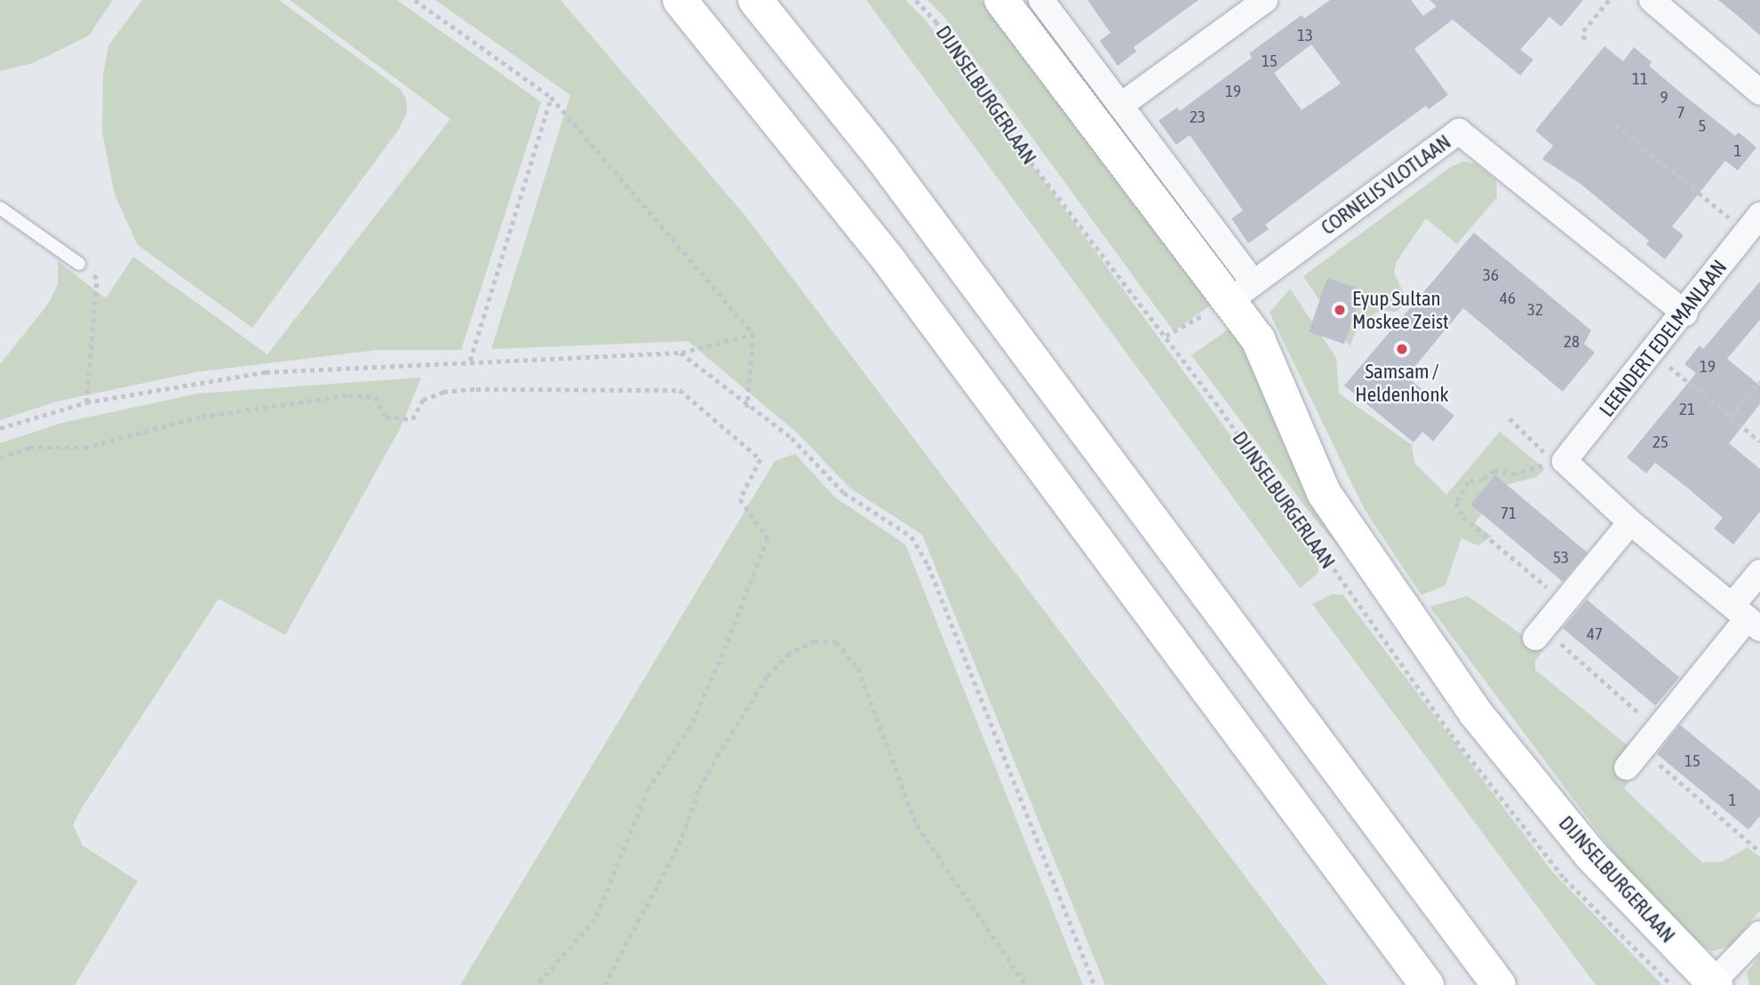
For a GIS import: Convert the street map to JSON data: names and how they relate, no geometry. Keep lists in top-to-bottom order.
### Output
{
  "streets": {
    "main road": ["DIJNSELBURGERLAAN"],
    "street": ["CORNELIS VLOTLAAN", "LEENDERT EDELMANLAAN"]
  },
  "crossings": [
    ["DIJNSELBURGERLAAN", "CORNELIS VLOTLAAN"],
    ["CORNELIS VLOTLAAN", "LEENDERT EDELMANLAAN"]
  ],
  "places": ["Eyup Sultan Moskee Zeist", "Samsam / Heldenhonk"],
  "house_numbers": [
    "13",
    "15",
    "11",
    "19",
    "9",
    "7",
    "23",
    "5",
    "1",
    "36",
    "46",
    "32",
    "28",
    "19",
    "21",
    "25",
    "71",
    "53",
    "47",
    "15",
    "1"
  ]
}
